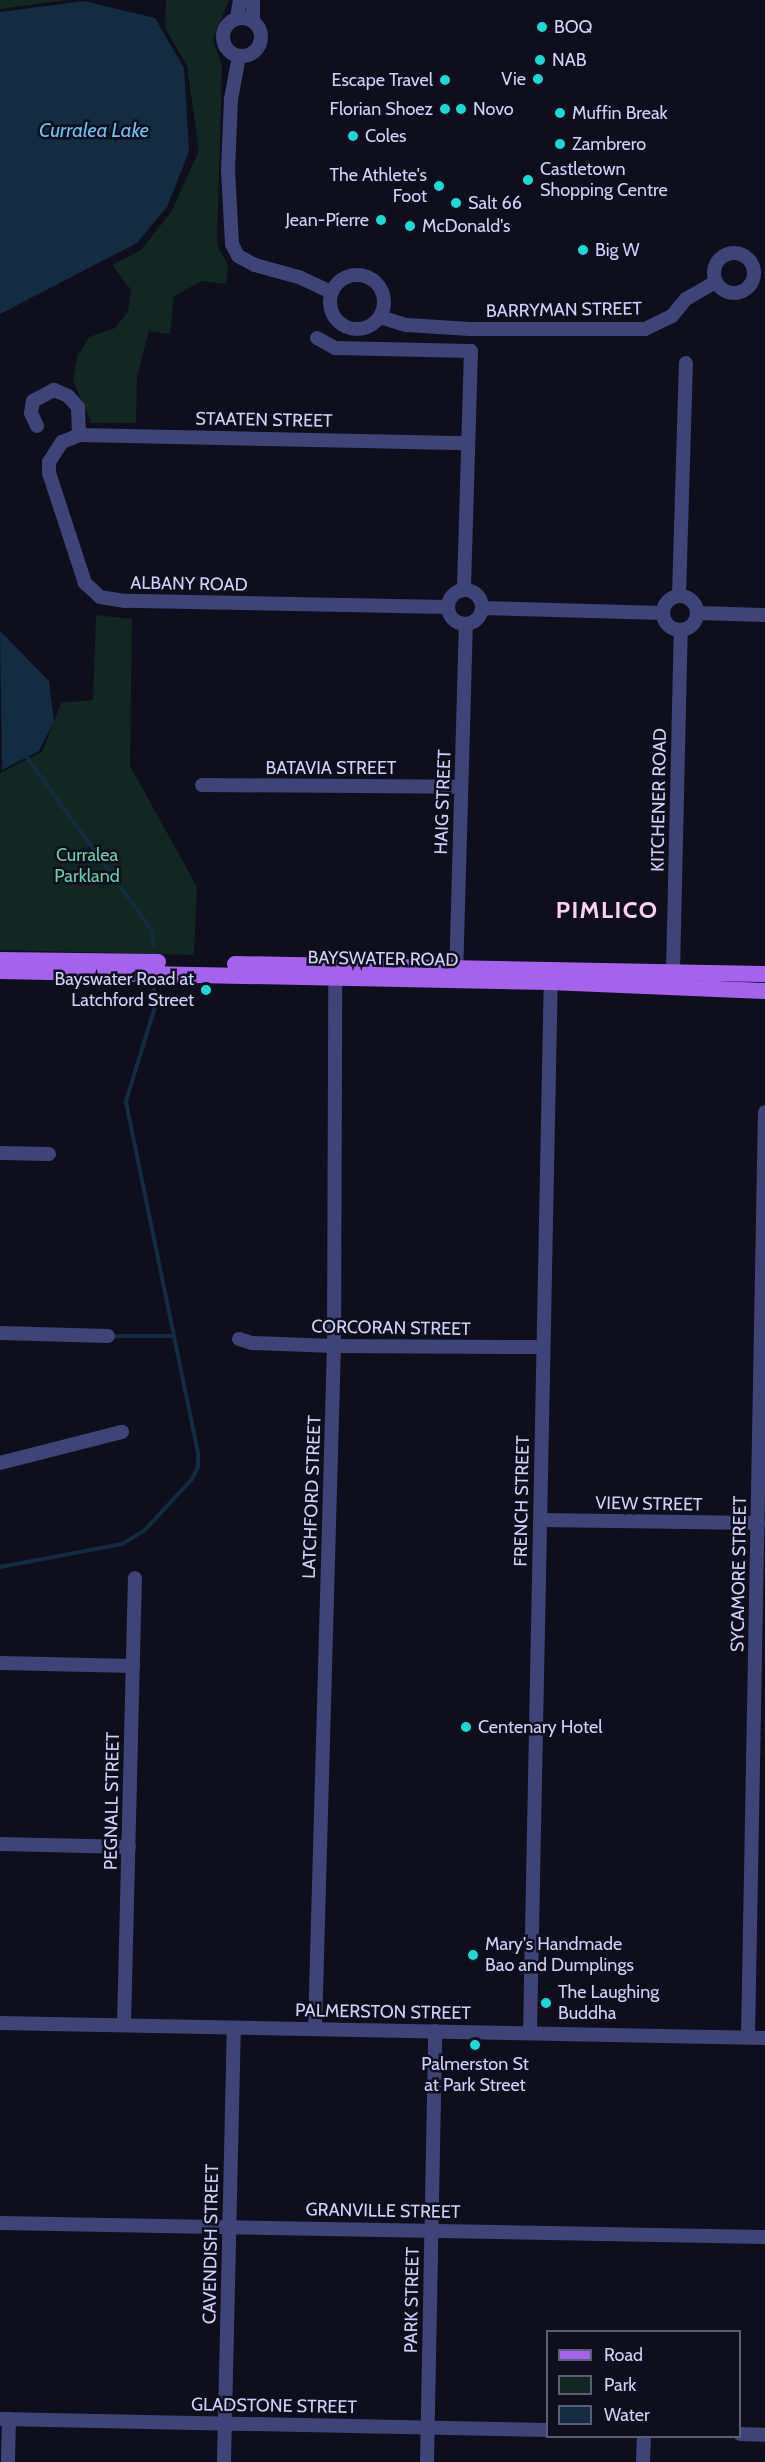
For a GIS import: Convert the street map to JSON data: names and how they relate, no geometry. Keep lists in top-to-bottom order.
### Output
{
  "streets": {
    "main road": ["BAYSWATER ROAD"],
    "street": [
      "BARRYMAN STREET",
      "STAATEN STREET",
      "ALBANY ROAD",
      "BATAVIA STREET",
      "KITCHENER ROAD",
      "HAIG STREET",
      "CORCORAN STREET",
      "LATCHFORD STREET",
      "FRENCH STREET",
      "VIEW STREET",
      "SYCAMORE STREET",
      "PEGNALL STREET",
      "PALMERSTON STREET",
      "GRANVILLE STREET",
      "CAVENDISH STREET",
      "PARK STREET",
      "GLADSTONE STREET"
    ]
  },
  "crossings": [
    ["STAATEN STREET", "ALBANY ROAD"],
    ["ALBANY ROAD", "HAIG STREET"],
    ["BATAVIA STREET", "HAIG STREET"],
    ["KITCHENER ROAD", "BAYSWATER ROAD"],
    ["HAIG STREET", "BAYSWATER ROAD"],
    ["BAYSWATER ROAD", "LATCHFORD STREET"],
    ["BAYSWATER ROAD", "FRENCH STREET"],
    ["CORCORAN STREET", "LATCHFORD STREET"],
    ["CORCORAN STREET", "FRENCH STREET"],
    ["LATCHFORD STREET", "PALMERSTON STREET"],
    ["FRENCH STREET", "VIEW STREET"],
    ["FRENCH STREET", "PALMERSTON STREET"],
    ["VIEW STREET", "SYCAMORE STREET"],
    ["SYCAMORE STREET", "PALMERSTON STREET"],
    ["PEGNALL STREET", "PALMERSTON STREET"],
    ["PALMERSTON STREET", "CAVENDISH STREET"],
    ["PALMERSTON STREET", "PARK STREET"],
    ["GRANVILLE STREET", "CAVENDISH STREET"],
    ["GRANVILLE STREET", "PARK STREET"],
    ["CAVENDISH STREET", "GLADSTONE STREET"],
    ["PARK STREET", "GLADSTONE STREET"]
  ],
  "districts": ["PIMLICO"],
  "water": ["Curralea Lake"],
  "parks": ["Curralea Parkland"],
  "places": [
    "BOQ",
    "NAB",
    "Vie",
    "Escape Travel",
    "Florian Shoez",
    "Novo",
    "Muffin Break",
    "Coles",
    "Zambrero",
    "Castletown Shopping Centre",
    "The Athlete's Foot",
    "Salt 66",
    "Jean-Píerre",
    "McDonald's",
    "Big W",
    "Bayswater Road at Latchford Street",
    "Centenary Hotel",
    "Mary's Handmade Bao and Dumplings",
    "The Laughing Buddha",
    "Palmerston St at Park Street"
  ],
  "legend": ["Road", "Park", "Water"]
}
